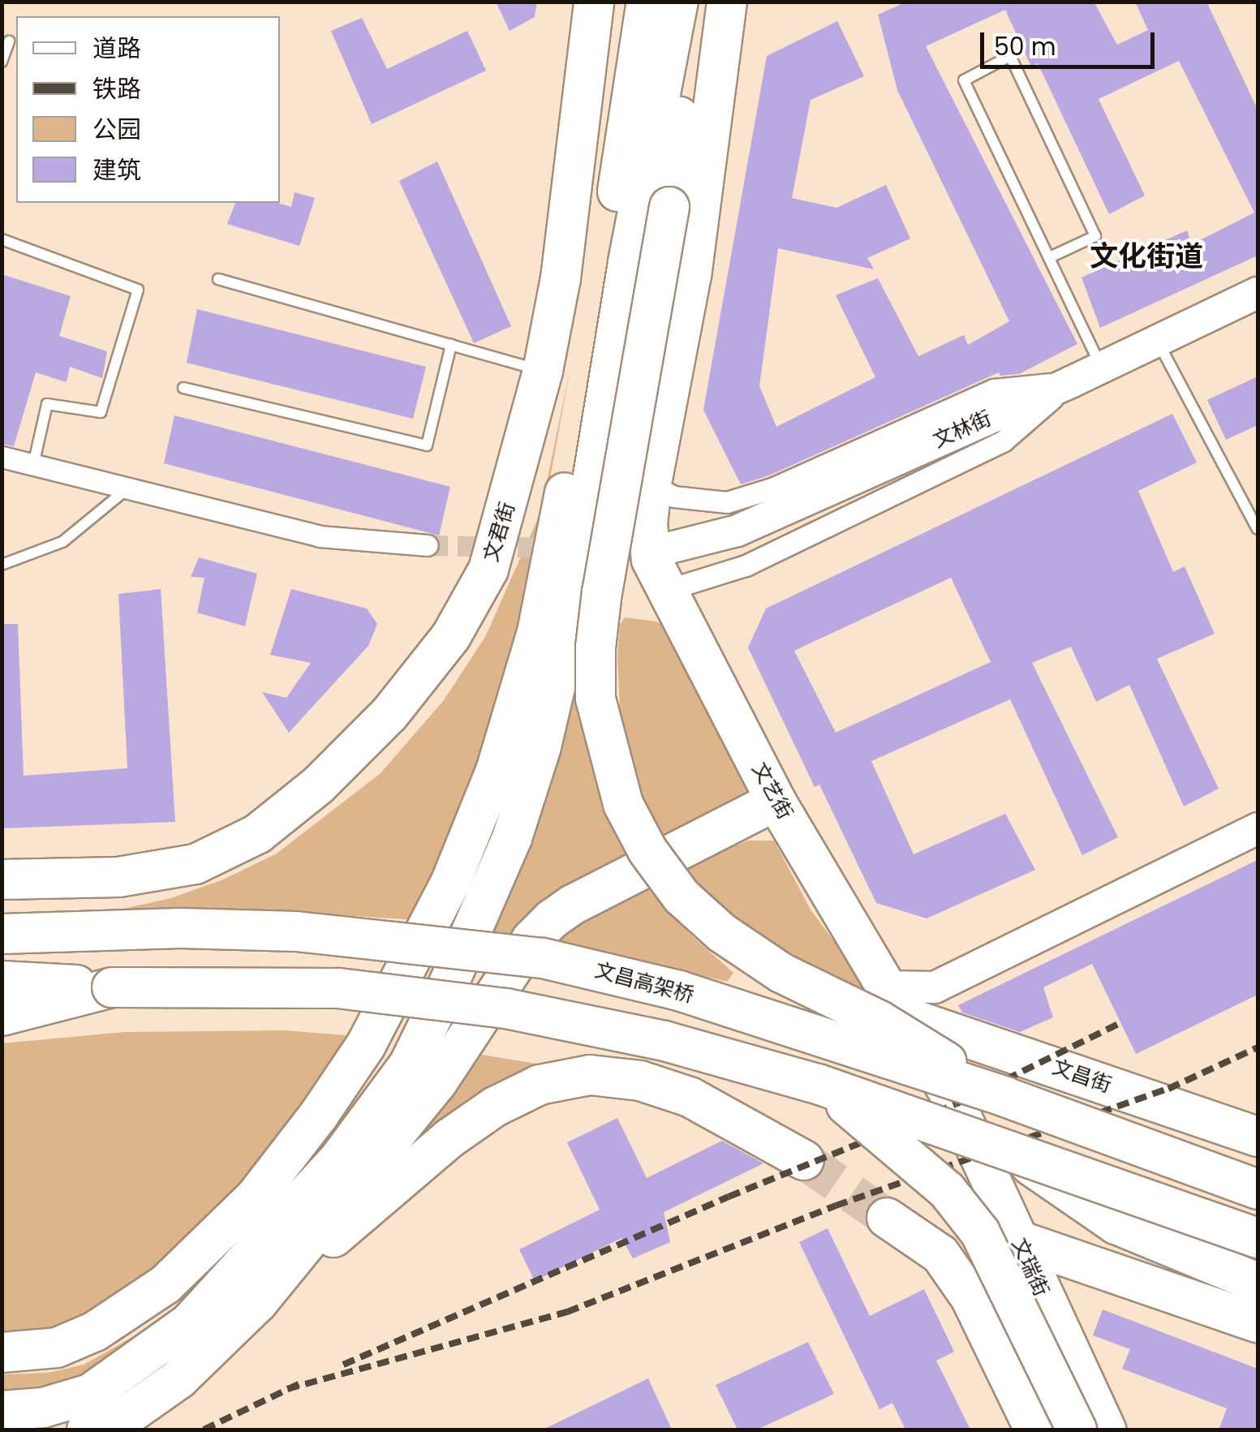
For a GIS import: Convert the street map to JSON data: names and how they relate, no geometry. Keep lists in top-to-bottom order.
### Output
{
  "streets": {
    "highway": [
      "文君街",
      "文艺街",
      "文昌高架桥",
      "文昌街",
      "文瑞街"
    ],
    "street": ["文林街"]
  },
  "crossings": [
    ["文艺街", "文昌街"],
    ["文艺街", "文瑞街"]
  ],
  "districts": ["文化街道"],
  "legend": [
    "道路",
    "铁路",
    "公园",
    "建筑"
  ],
  "scale_bar": "50 m"
}
